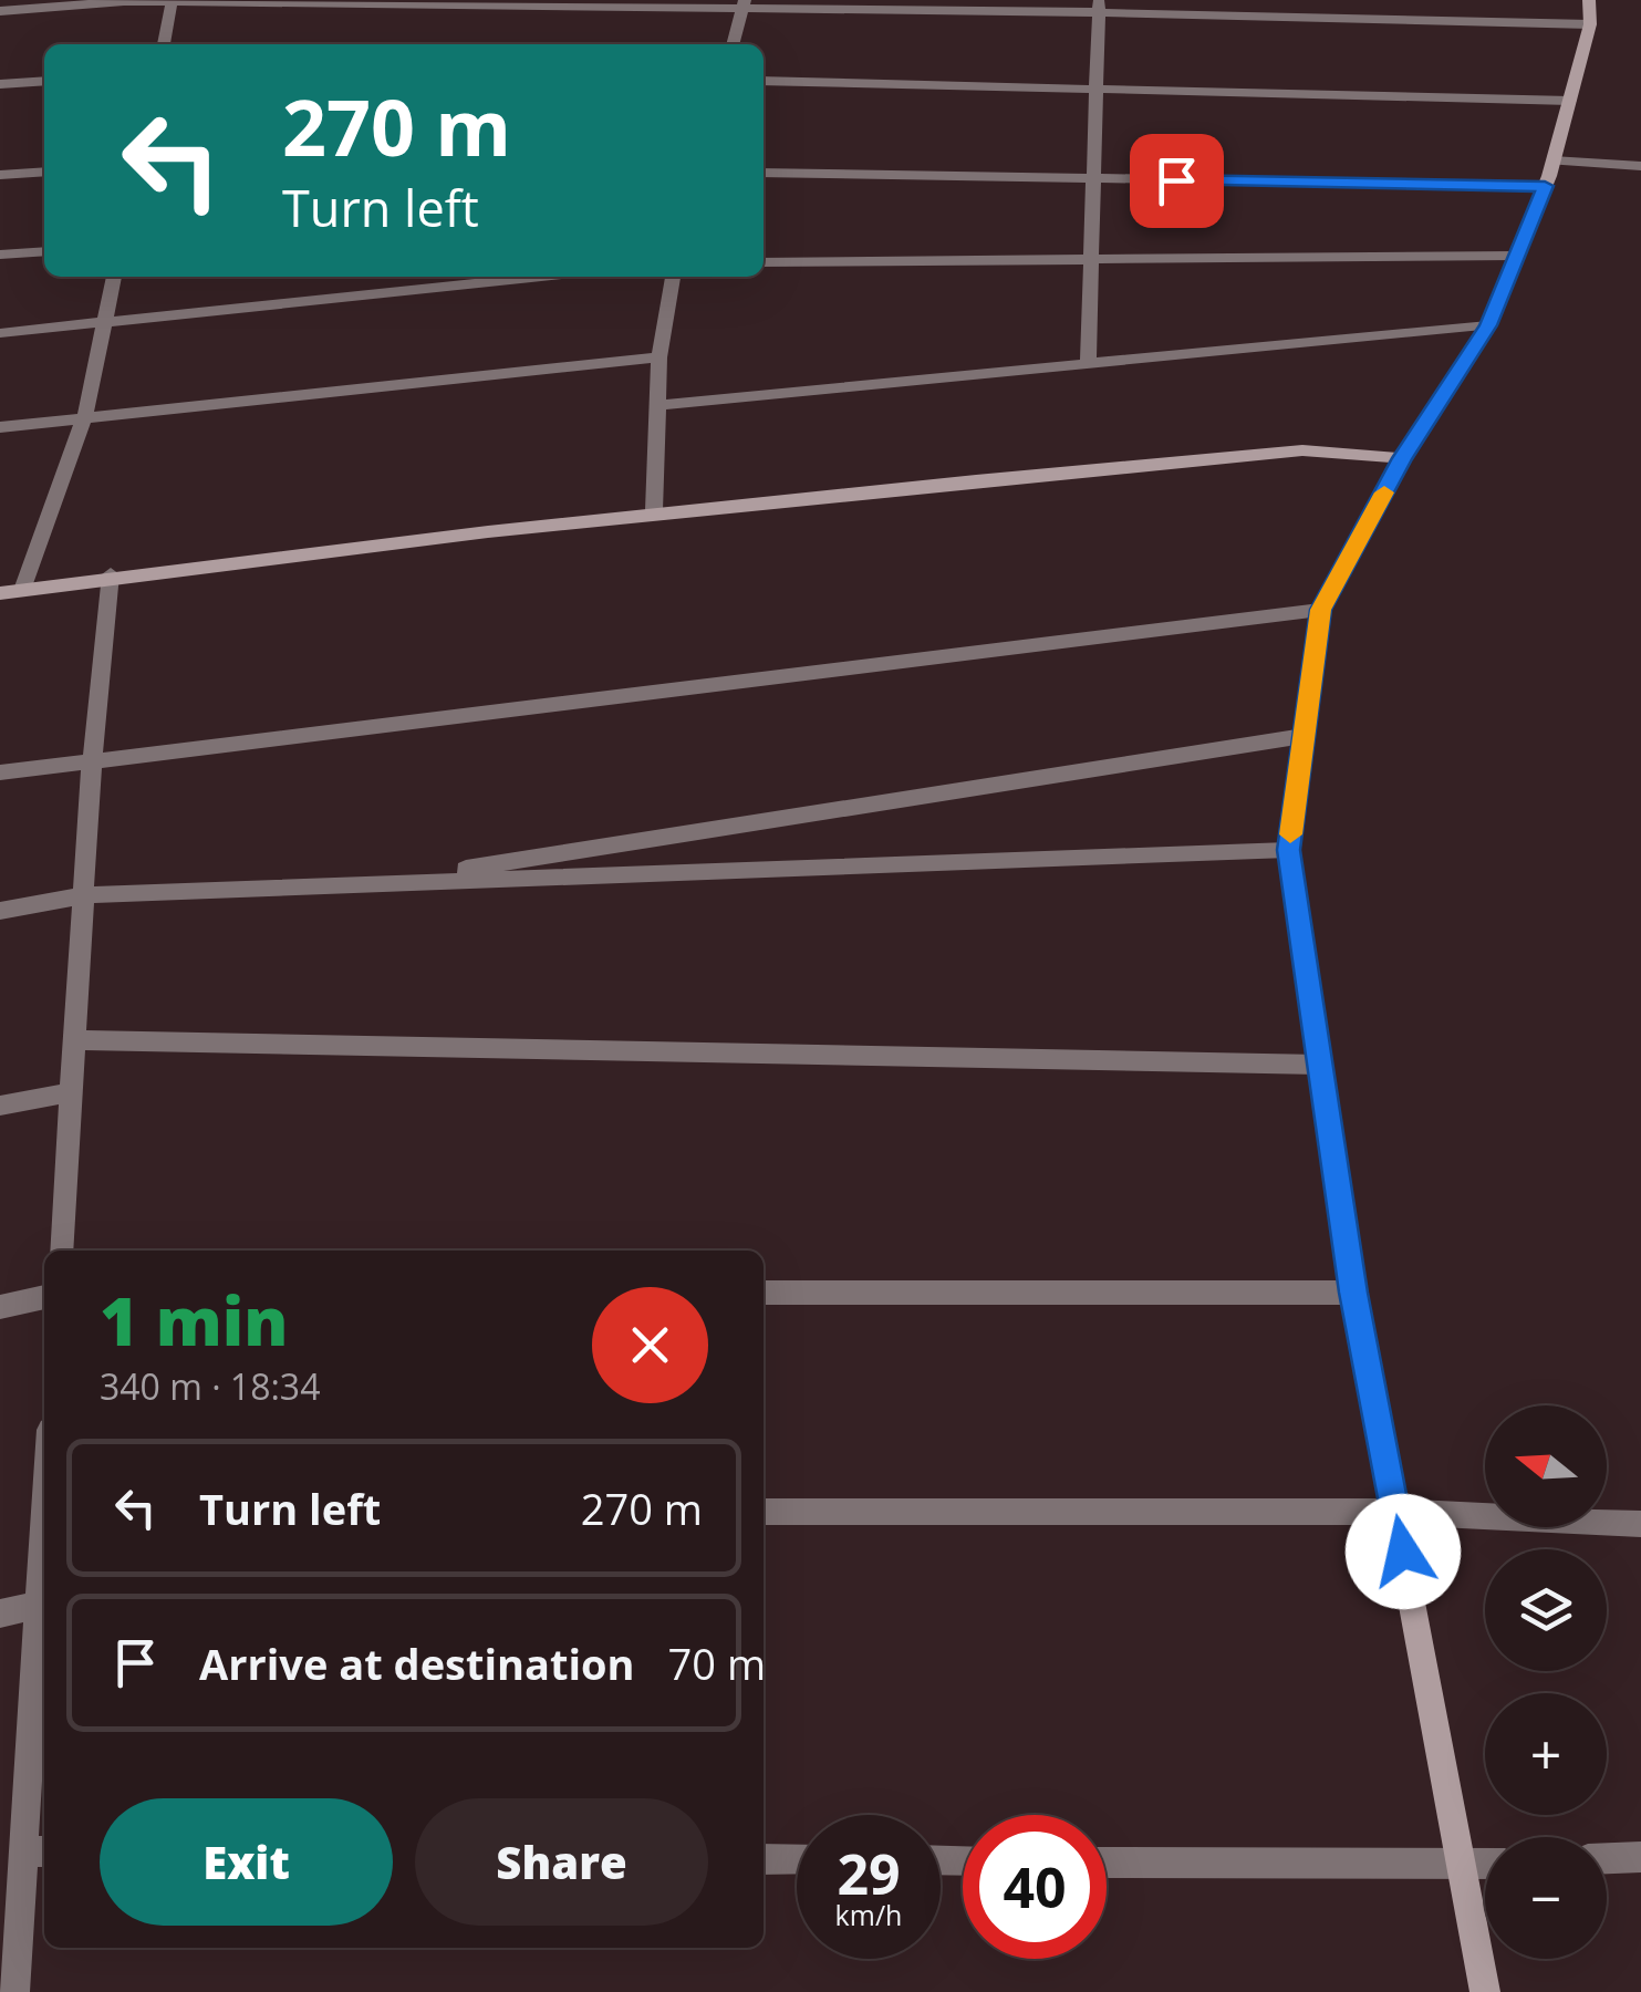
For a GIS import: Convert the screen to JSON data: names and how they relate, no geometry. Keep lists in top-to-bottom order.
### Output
{
  "north": "left",
  "page": {
    "turn": ["270 m", "Turn left"],
    "heading": ["1 min", "340 m · 18:34"],
    "map_buttons": ["+", "−"],
    "list": [
      {
        "name": "Turn left",
        "value": "270 m"
      },
      {
        "name": "Arrive at destination",
        "value": "70 m"
      }
    ],
    "buttons": ["Exit", "Share"],
    "speed": "29 km/h",
    "limit": "40"
  }
}
